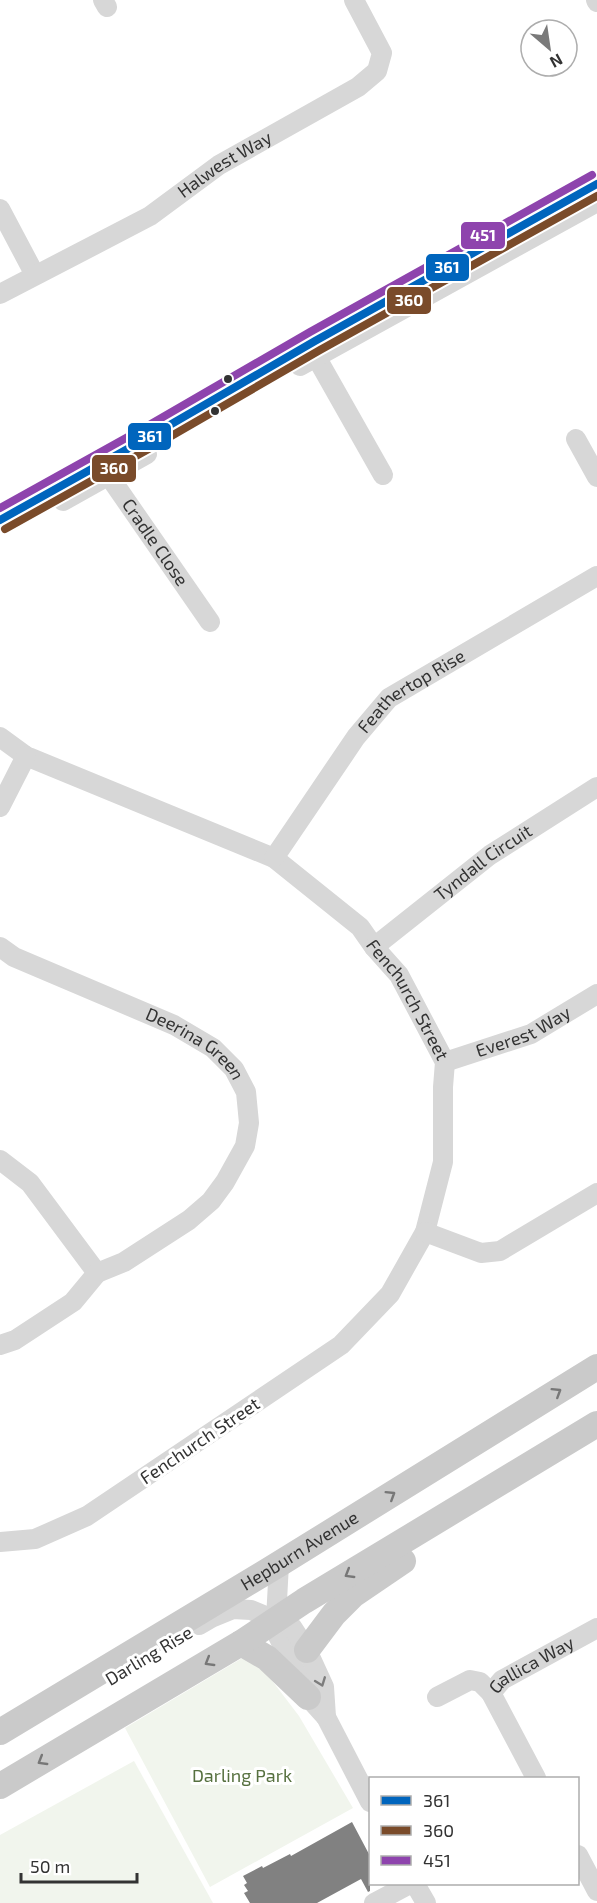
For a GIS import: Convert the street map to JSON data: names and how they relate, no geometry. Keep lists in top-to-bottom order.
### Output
{
  "streets": {
    "main road": ["Hepburn Avenue"],
    "street": [
      "Halwest Way",
      "Cradle Close",
      "Feathertop Rise",
      "Tyndall Circuit",
      "Fenchurch Street",
      "Everest Way",
      "Deerina Green",
      "Darling Rise",
      "Gallica Way"
    ]
  },
  "crossings": [
    ["Feathertop Rise", "Fenchurch Street"],
    ["Tyndall Circuit", "Fenchurch Street"],
    ["Fenchurch Street", "Everest Way"],
    ["Hepburn Avenue", "Darling Rise"]
  ],
  "parks": ["Darling Park"],
  "lines": ["transit line 451", "transit line 361", "transit line 360"],
  "legend": ["361", "360", "451"],
  "scale_bar": "50 m",
  "north": "bottom right"
}
